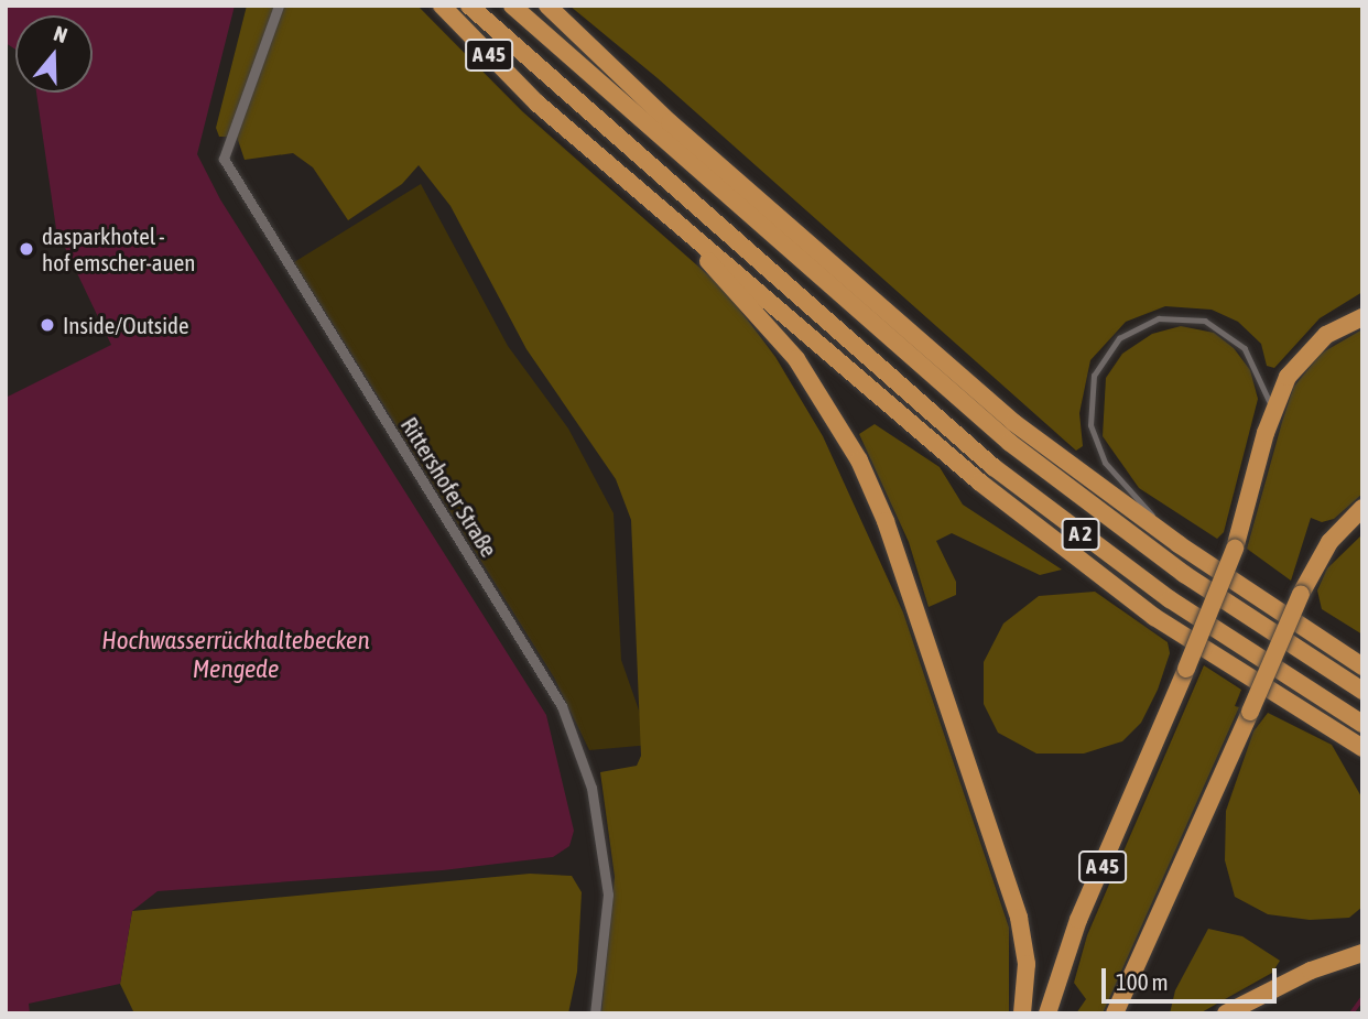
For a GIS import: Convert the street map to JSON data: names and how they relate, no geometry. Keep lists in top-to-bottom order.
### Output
{
  "streets": {
    "highway": ["A 45", "A 2"],
    "street": ["Rittershofer Straße"]
  },
  "water": ["Hochwasserrückhaltebecken Mengede"],
  "places": ["dasparkhotel - hof emscher-auen", "Inside/Outside"],
  "scale_bar": "100 m",
  "north": "top"
}
